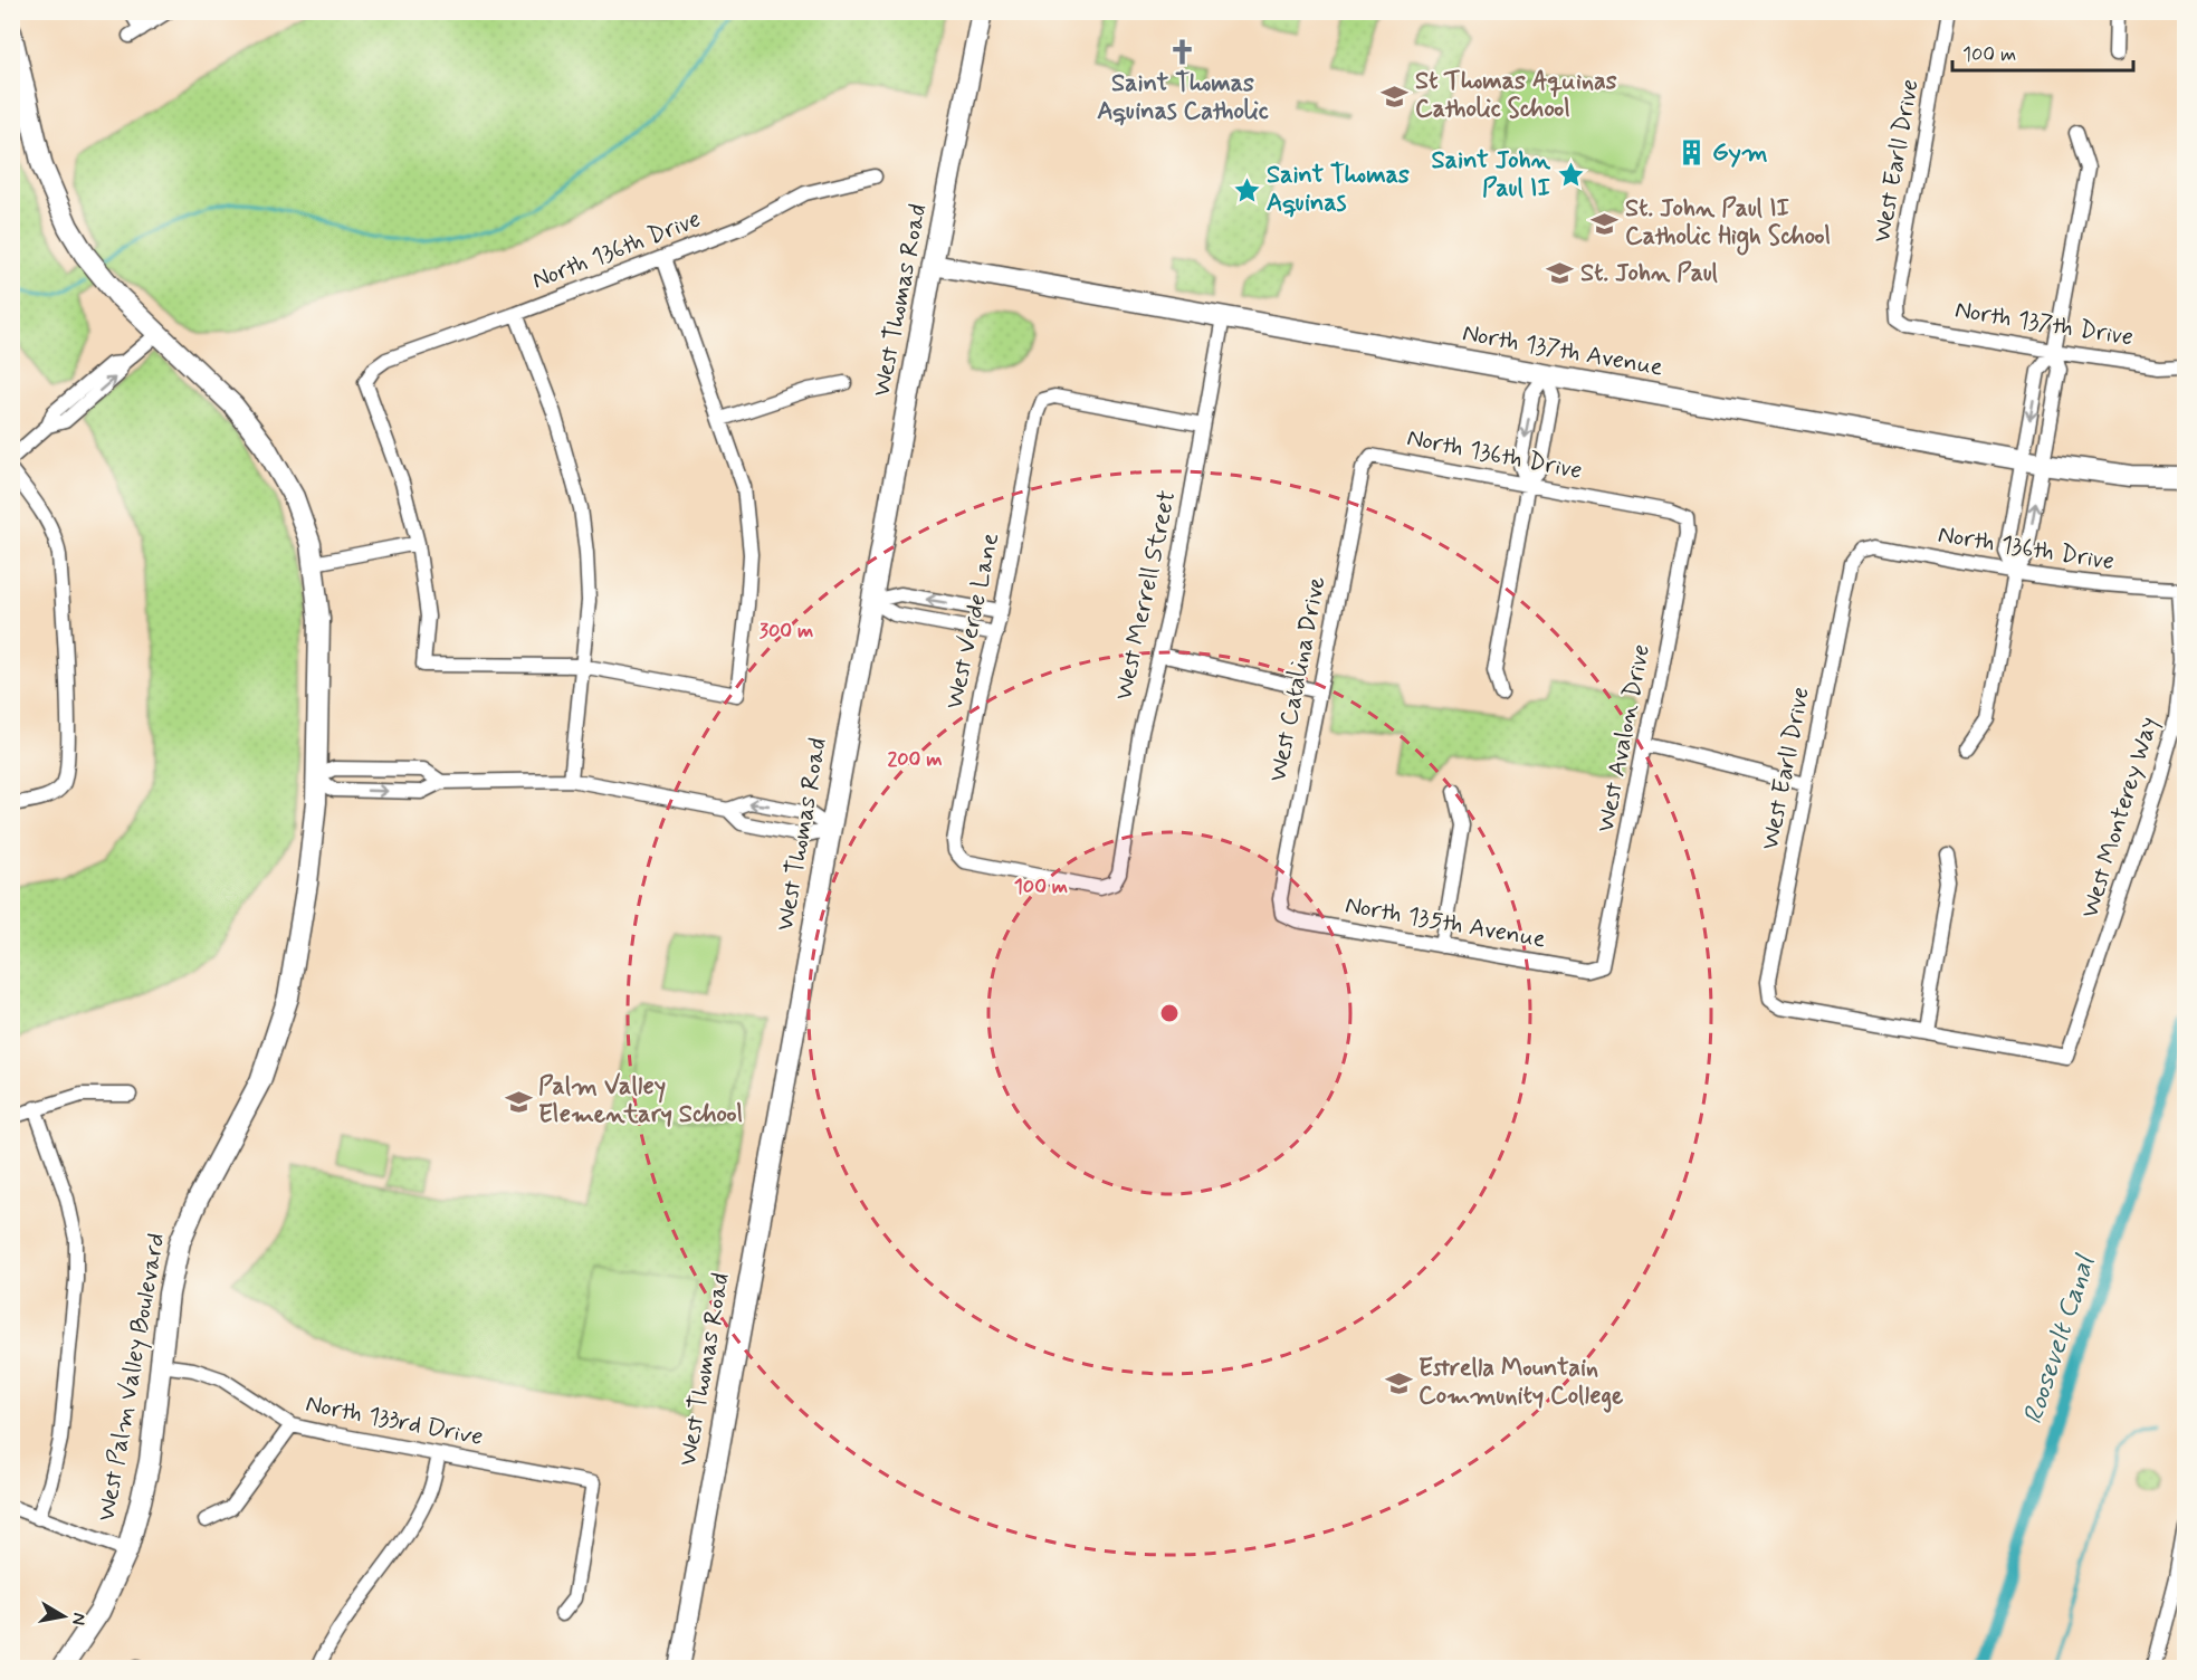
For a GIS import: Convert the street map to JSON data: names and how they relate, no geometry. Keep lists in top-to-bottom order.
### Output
{
  "streets": {
    "street": [
      "West Earll Drive",
      "North 136th Drive",
      "West Thomas Road",
      "North 137th Drive",
      "North 137th Avenue",
      "West Merrell Street",
      "West Verde Lane",
      "West Catalina Drive",
      "West Avalon Drive",
      "West Monterey Way",
      "North 135th Avenue",
      "West Palm Valley Boulevard",
      "North 133rd Drive"
    ]
  },
  "crossings": [
    ["West Earll Drive", "North 136th Drive"],
    ["West Earll Drive", "North 137th Drive"],
    ["West Earll Drive", "West Monterey Way"],
    ["North 136th Drive", "West Catalina Drive"],
    ["North 136th Drive", "West Avalon Drive"],
    ["North 136th Drive", "West Monterey Way"],
    ["West Thomas Road", "North 137th Avenue"],
    ["North 137th Avenue", "West Merrell Street"],
    ["West Merrell Street", "West Verde Lane"],
    ["West Catalina Drive", "North 135th Avenue"],
    ["West Avalon Drive", "North 135th Avenue"],
    ["West Palm Valley Boulevard", "North 133rd Drive"]
  ],
  "water": ["Roosevelt Canal"],
  "places": {
    "church": ["Saint Thomas Aquinas Catholic"],
    "school or university": [
      "St Thomas Aquinas Catholic School",
      "St. John Paul II Catholic High School",
      "St. John Paul",
      "Palm Valley Elementary School",
      "Estrella Mountain Community College"
    ],
    "building": ["Gym"],
    "place": ["Saint John Paul II", "Saint Thomas Aquinas"]
  },
  "scale_bar": "100 m",
  "north": "right",
  "rings": ["300 m", "200 m", "100 m"]
}
